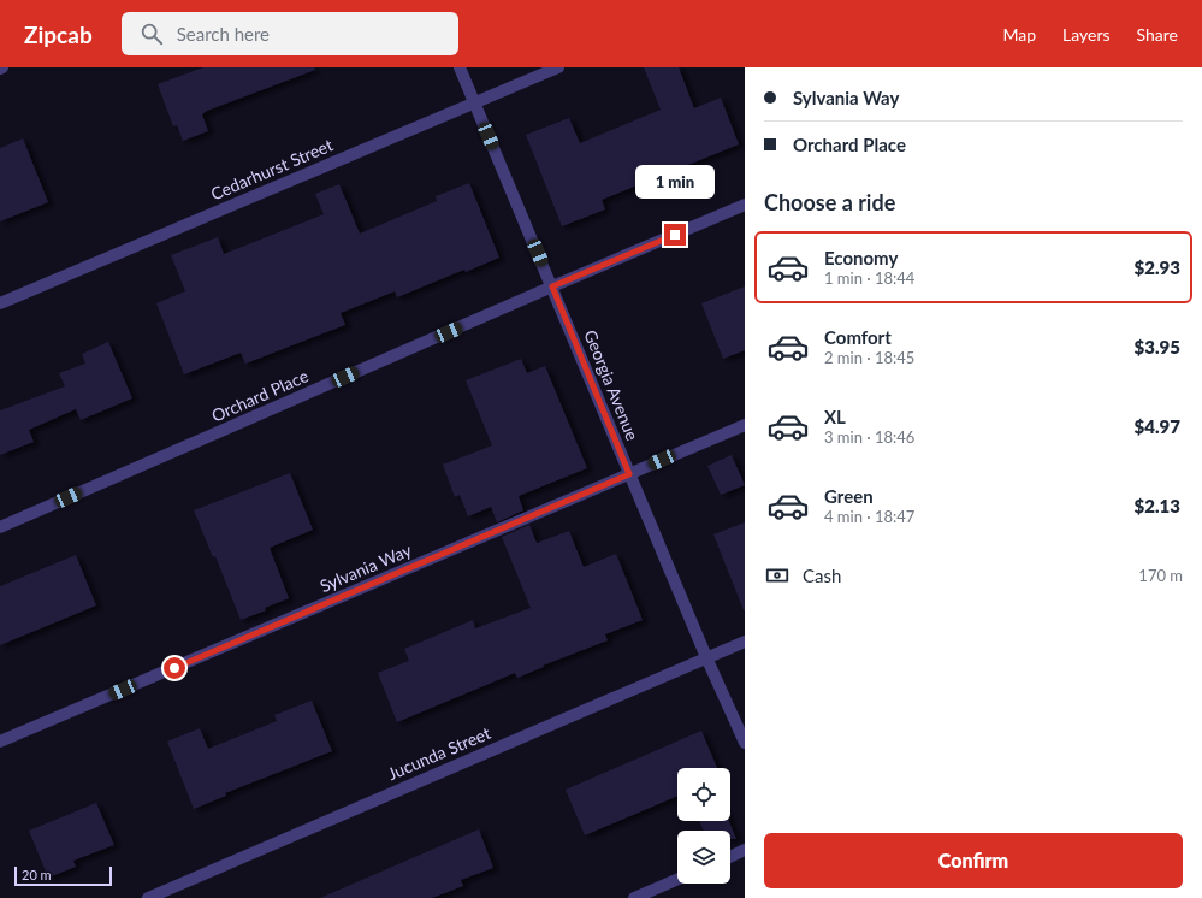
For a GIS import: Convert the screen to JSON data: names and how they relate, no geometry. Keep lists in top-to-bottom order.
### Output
{
  "streets": {
    "street": [
      "Cedarhurst Street",
      "Georgia Avenue",
      "Orchard Place",
      "Sylvania Way",
      "Jucunda Street"
    ]
  },
  "crossings": [
    ["Cedarhurst Street", "Georgia Avenue"],
    ["Georgia Avenue", "Orchard Place"],
    ["Georgia Avenue", "Sylvania Way"],
    ["Georgia Avenue", "Jucunda Street"]
  ],
  "scale_bar": "20 m",
  "page": {
    "header": "Zipcab",
    "search": "Search here",
    "nav": ["Map", "Layers", "Share"],
    "banner": ["Sylvania Way", "Orchard Place"],
    "bubble": "1 min",
    "heading": "Choose a ride",
    "list": [
      {
        "name": "Economy",
        "note": "1 min · 18:44",
        "value": "$2.93"
      },
      {
        "name": "Comfort",
        "note": "2 min · 18:45",
        "value": "$3.95"
      },
      {
        "name": "XL",
        "note": "3 min · 18:46",
        "value": "$4.97"
      },
      {
        "name": "Green",
        "note": "4 min · 18:47",
        "value": "$2.13"
      }
    ],
    "pay": ["Cash", "170 m"],
    "buttons": "Confirm",
    "scale": "20 m"
  }
}
